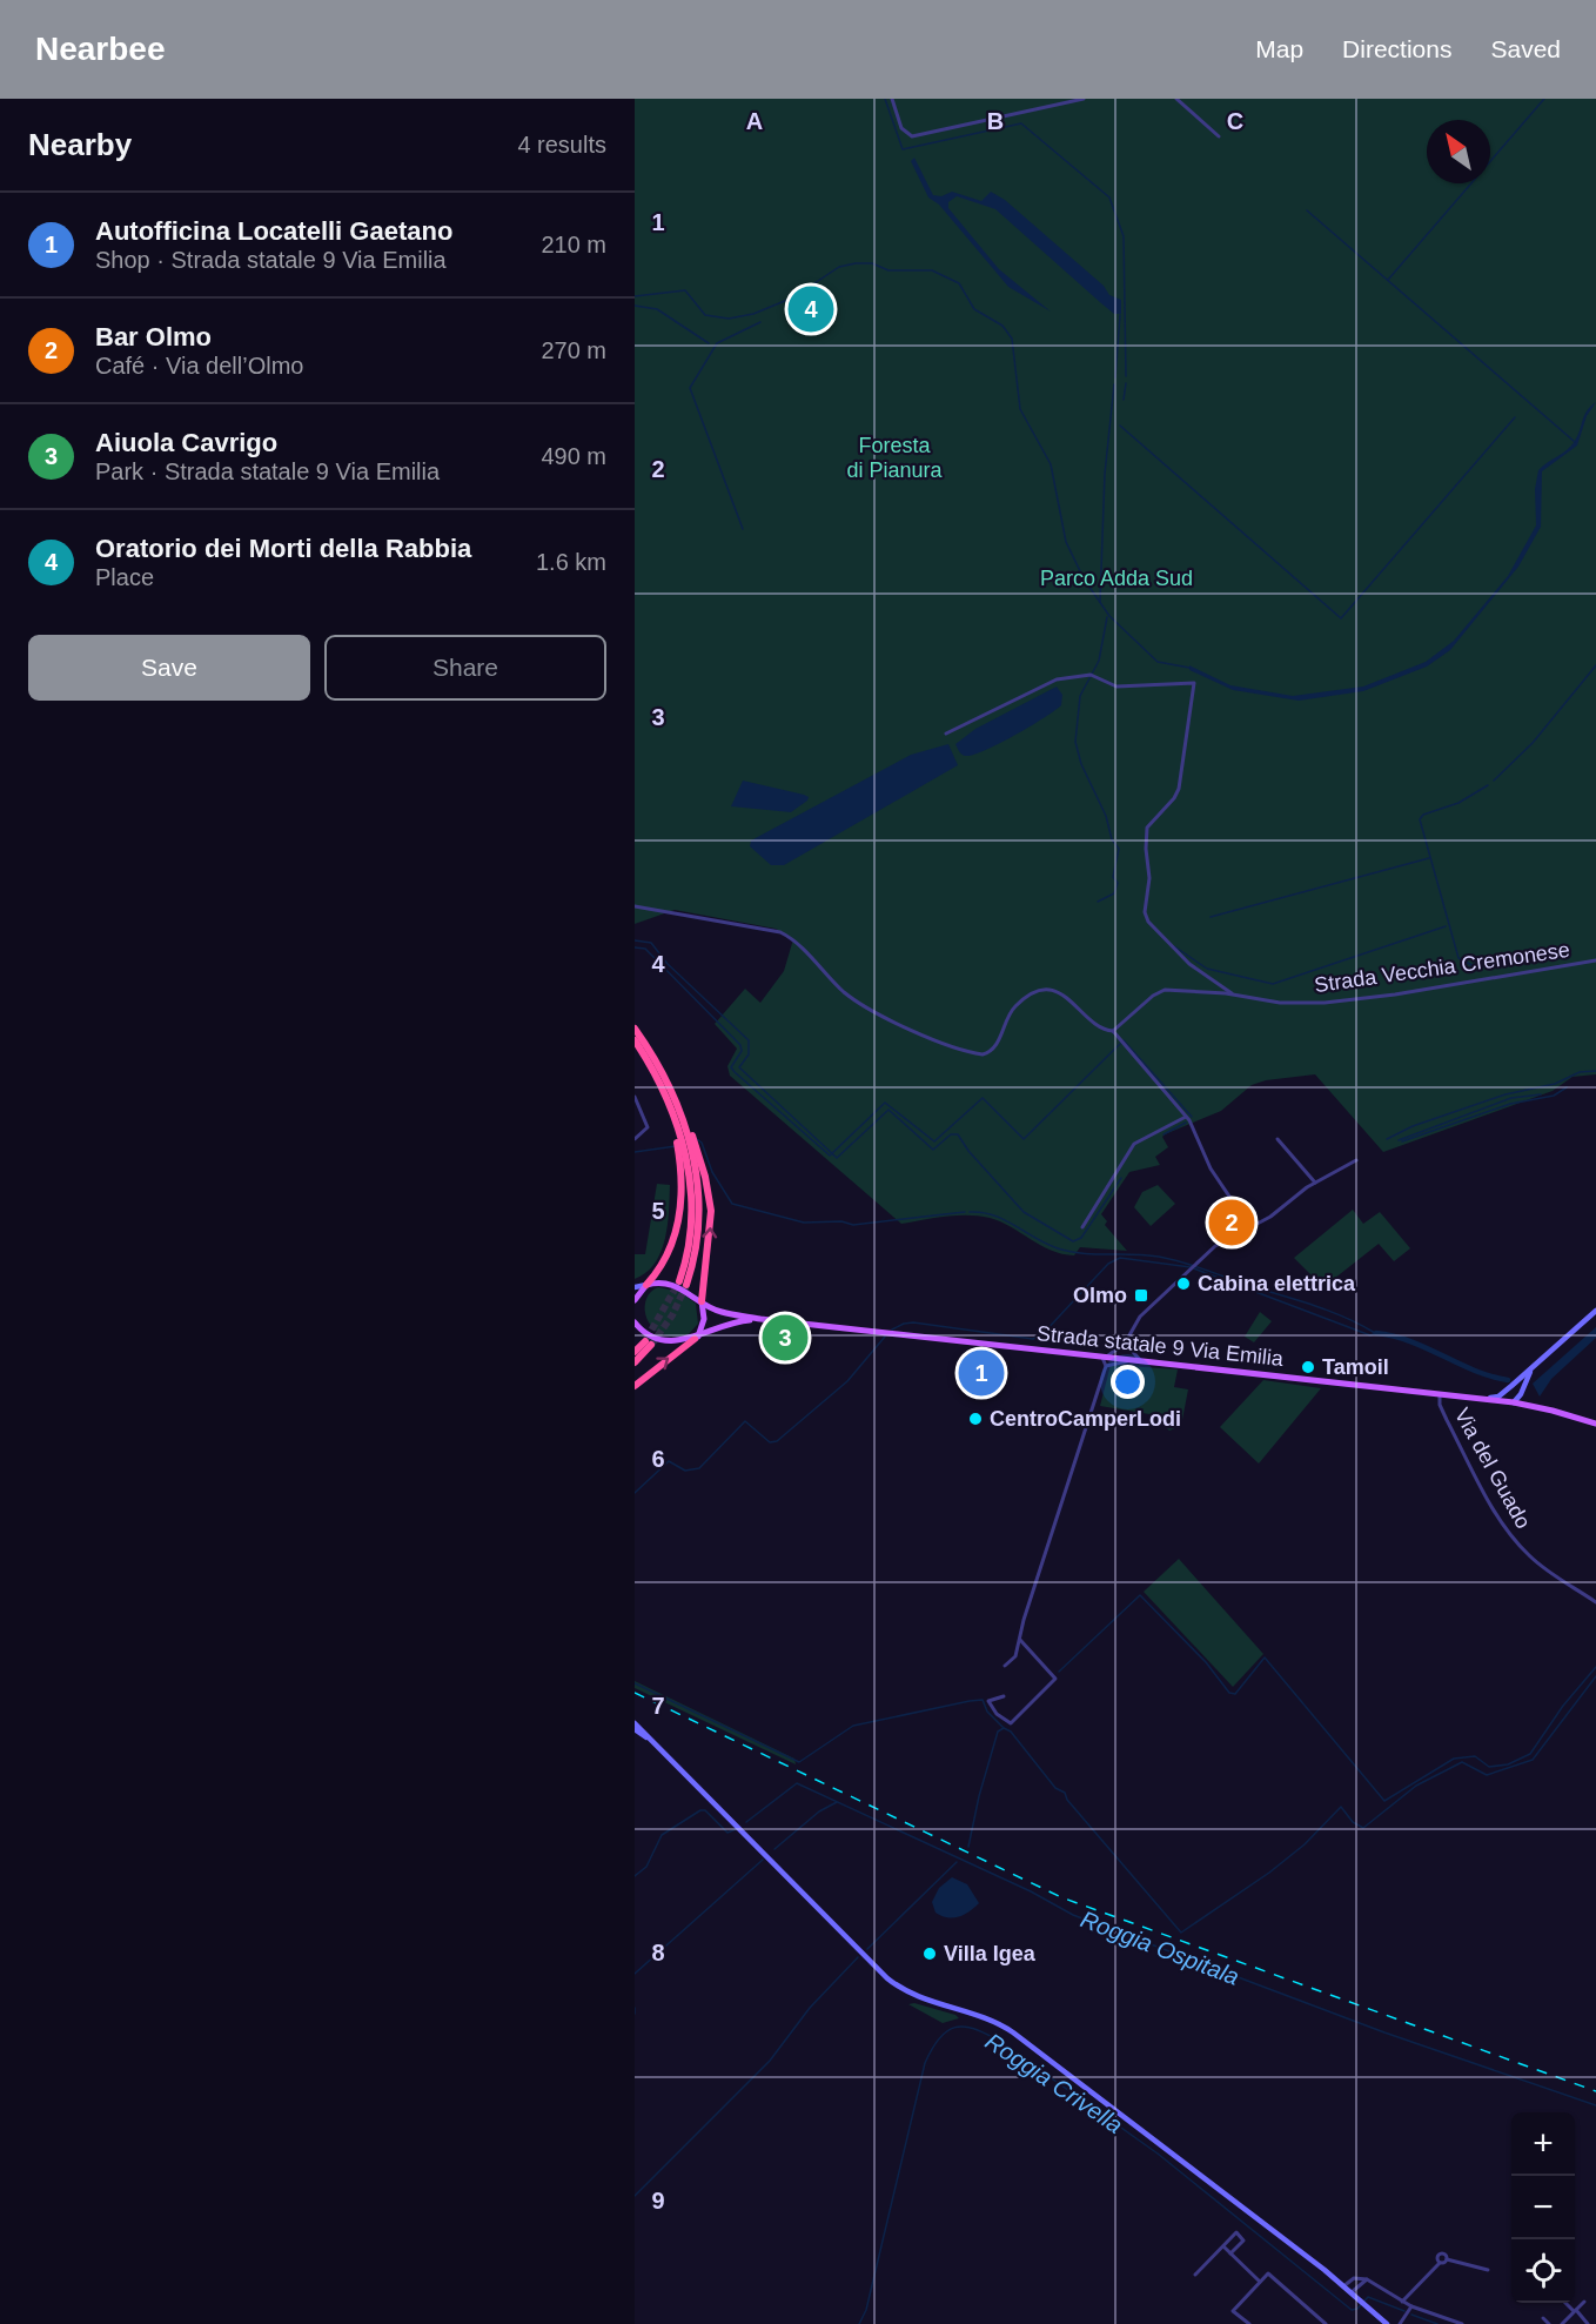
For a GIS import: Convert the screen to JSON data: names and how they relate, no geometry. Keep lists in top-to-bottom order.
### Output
{
  "streets": {
    "main road": ["Strada statale 9 Via Emilia"],
    "street": ["Strada Vecchia Cremonese", "Via del Guado"]
  },
  "crossings": [
    ["Strada statale 9 Via Emilia", "Via del Guado"]
  ],
  "water": ["Roggia Ospitala", "Roggia Crivella"],
  "parks": ["Foresta di Pianura", "Parco Adda Sud"],
  "places": {
    "other": [
      "Cabina elettrica",
      "Tamoil",
      "CentroCamperLodi",
      "Villa Igea"
    ],
    "transit": ["Olmo"]
  },
  "north": "top left",
  "page": {
    "header": "Nearbee",
    "nav": ["Map", "Directions", "Saved"],
    "heading": ["Nearby", "4 results"],
    "list": [
      {
        "mark": "1",
        "name": "Autofficina Locatelli Gaetano",
        "note": "Shop · Strada statale 9 Via Emilia",
        "value": "210 m"
      },
      {
        "mark": "2",
        "name": "Bar Olmo",
        "note": "Café · Via dell’Olmo",
        "value": "270 m"
      },
      {
        "mark": "3",
        "name": "Aiuola Cavrigo",
        "note": "Park · Strada statale 9 Via Emilia",
        "value": "490 m"
      },
      {
        "mark": "4",
        "name": "Oratorio dei Morti della Rabbia",
        "note": "Place",
        "value": "1.6 km"
      }
    ],
    "pins": [
      "4",
      "2",
      "3",
      "1"
    ],
    "buttons": ["Save", "Share"],
    "map_buttons": ["+", "−"]
  },
  "grid": {
    "columns": ["A", "B", "C"],
    "rows": [
      "1",
      "2",
      "3",
      "4",
      "5",
      "6",
      "7",
      "8",
      "9"
    ]
  }
}
